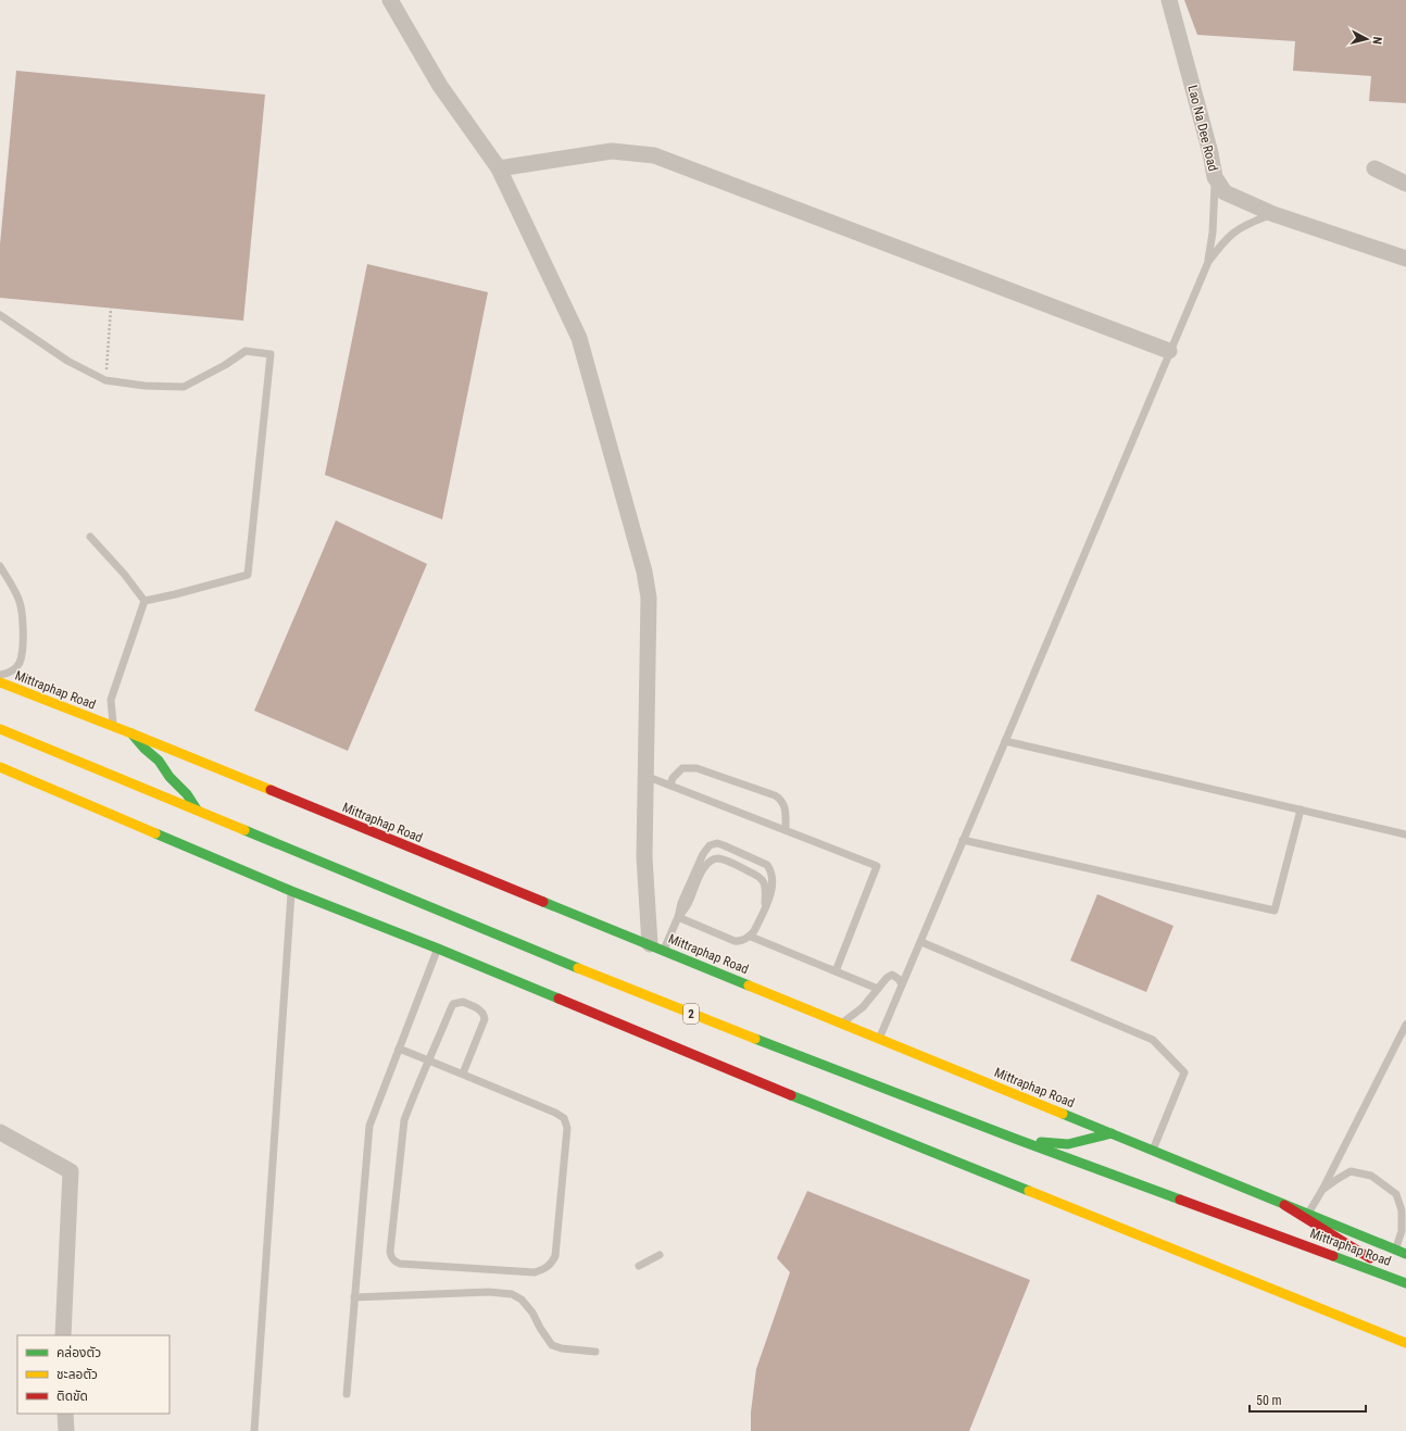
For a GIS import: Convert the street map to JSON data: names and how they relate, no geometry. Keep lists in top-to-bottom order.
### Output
{
  "streets": {
    "main road": ["Mittraphap Road", "2"],
    "street": ["Lao Na Dee Road"]
  },
  "legend": ["คล่องตัว", "ชะลอตัว", "ติดขัด"],
  "scale_bar": "50 m",
  "north": "right"
}
